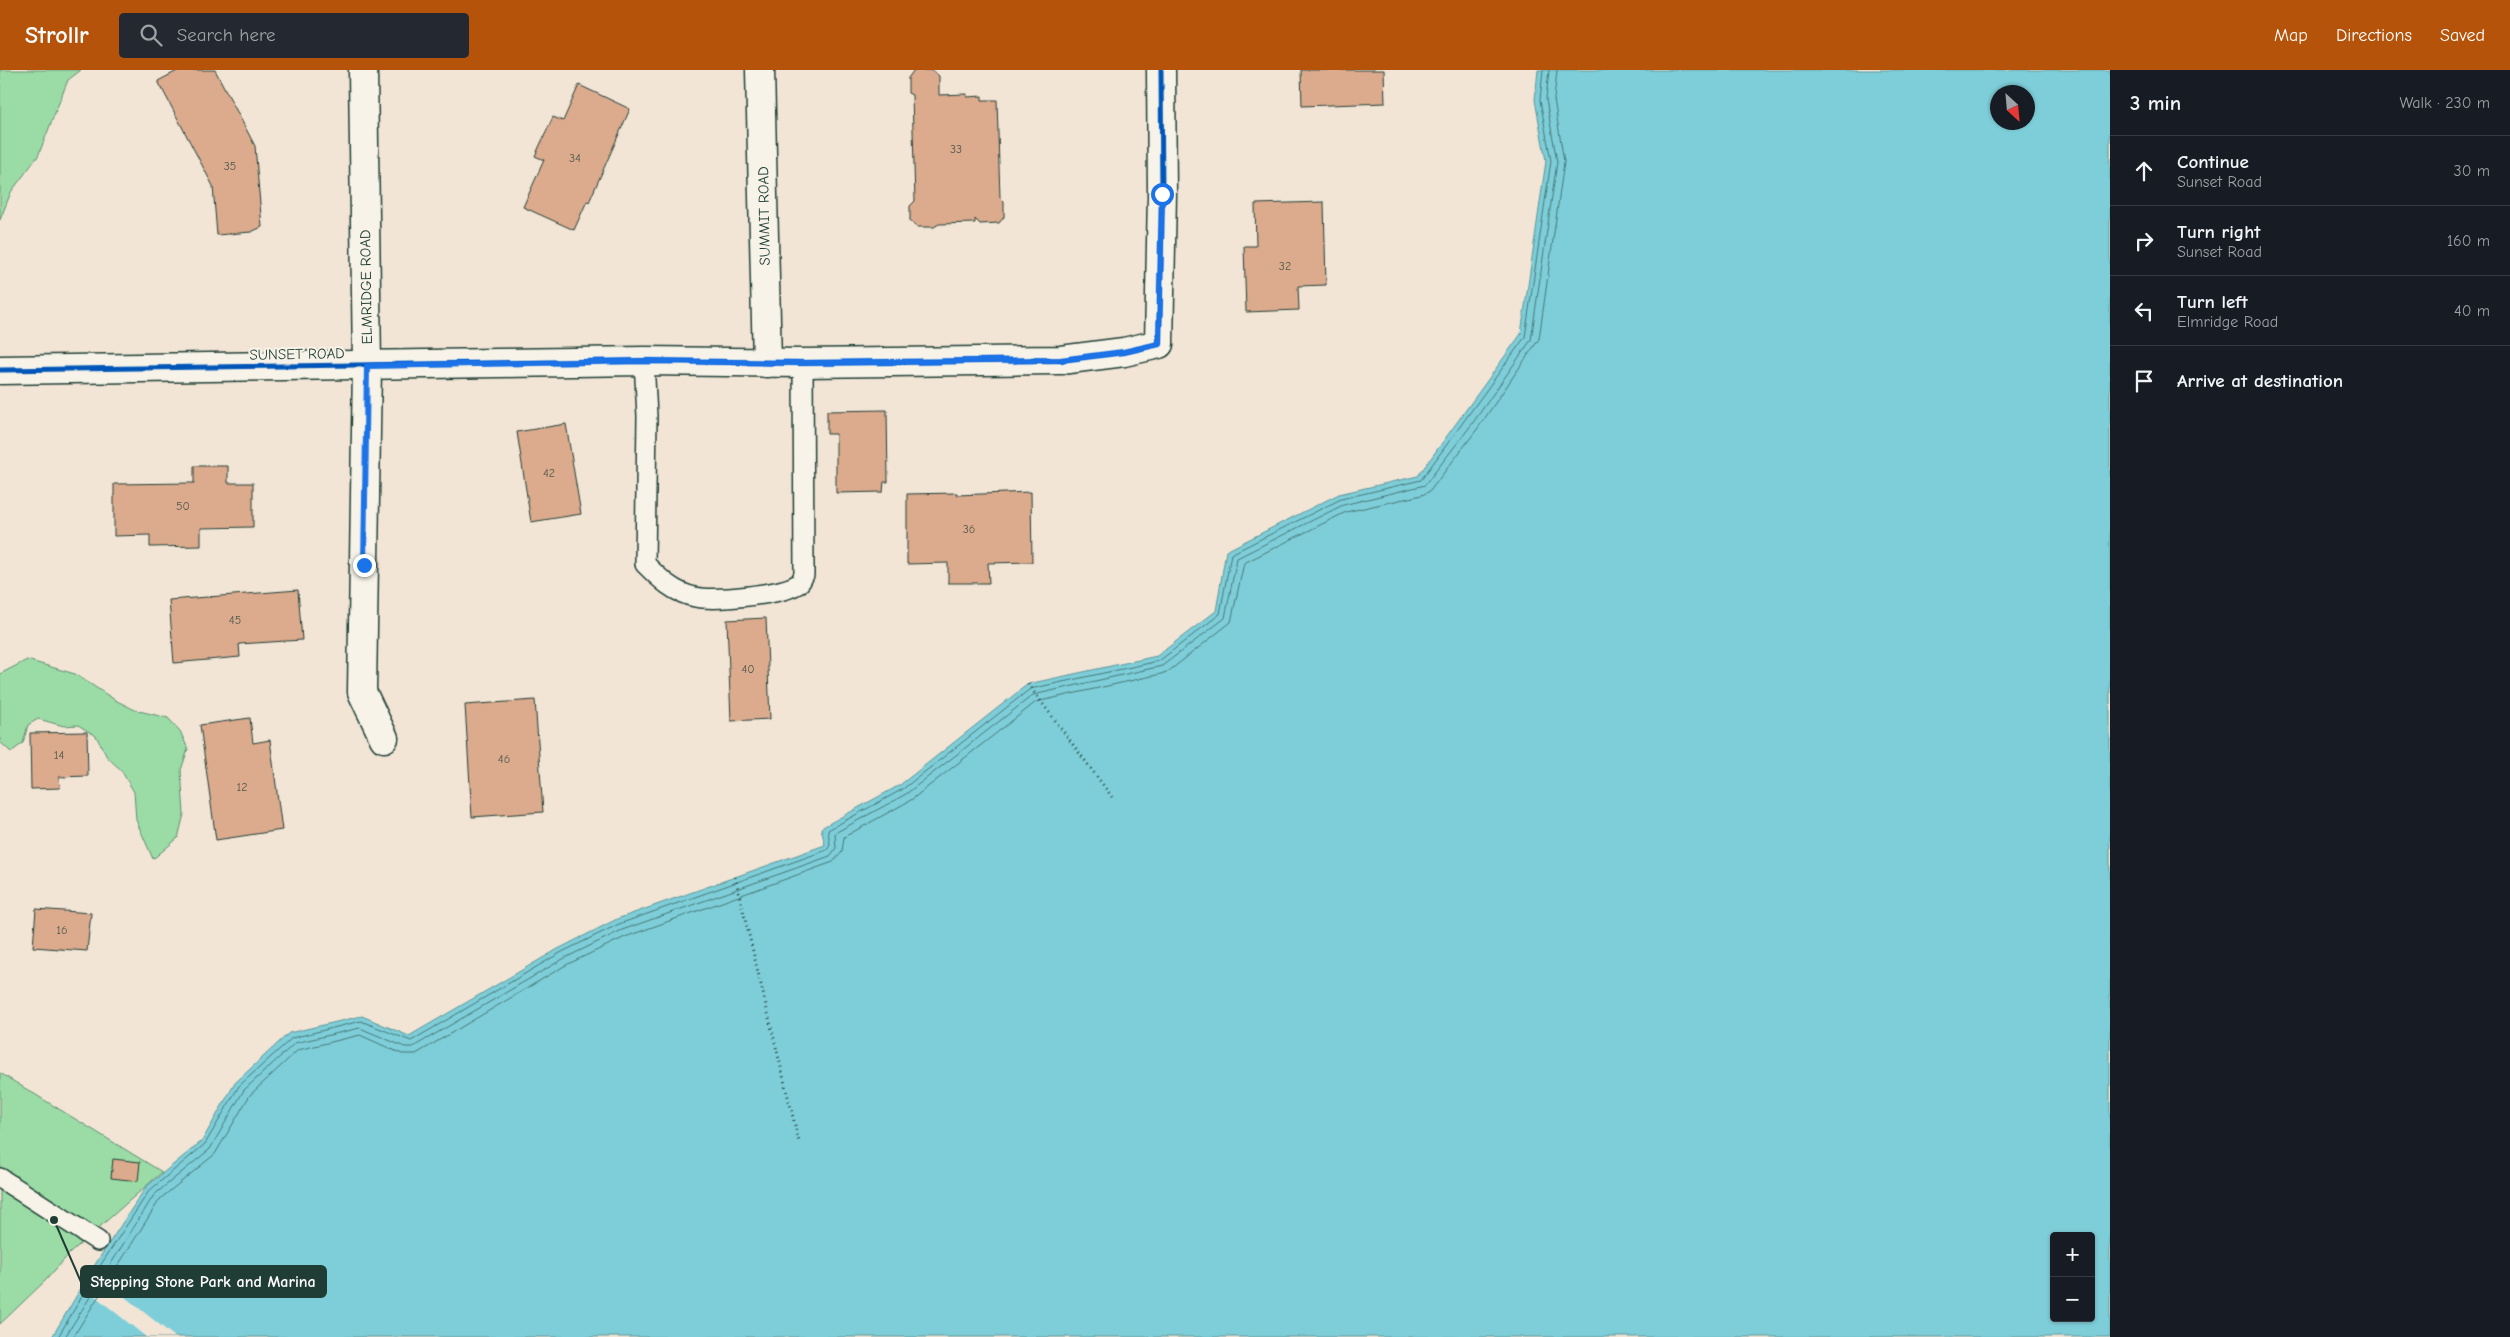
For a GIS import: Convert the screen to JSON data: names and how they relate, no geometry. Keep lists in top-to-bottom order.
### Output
{
  "streets": {
    "street": ["SUMMIT ROAD", "ELMRIDGE ROAD", "SUNSET ROAD"]
  },
  "crossings": [
    ["SUMMIT ROAD", "SUNSET ROAD"],
    ["ELMRIDGE ROAD", "SUNSET ROAD"]
  ],
  "places": ["Stepping Stone Park and Marina"],
  "house_numbers": [
    "33",
    "34",
    "35",
    "32",
    "42",
    "50",
    "36",
    "45",
    "40",
    "14",
    "46",
    "12",
    "16"
  ],
  "north": "bottom right",
  "page": {
    "header": "Strollr",
    "search": "Search here",
    "nav": ["Map", "Directions", "Saved"],
    "heading": ["3 min", "Walk · 230 m"],
    "list": [
      ["Continue", "Sunset Road", "30 m"],
      ["Turn right", "Sunset Road", "160 m"],
      ["Turn left", "Elmridge Road", "40 m"],
      "Arrive at destination"
    ],
    "map_buttons": ["+", "−"]
  }
}
